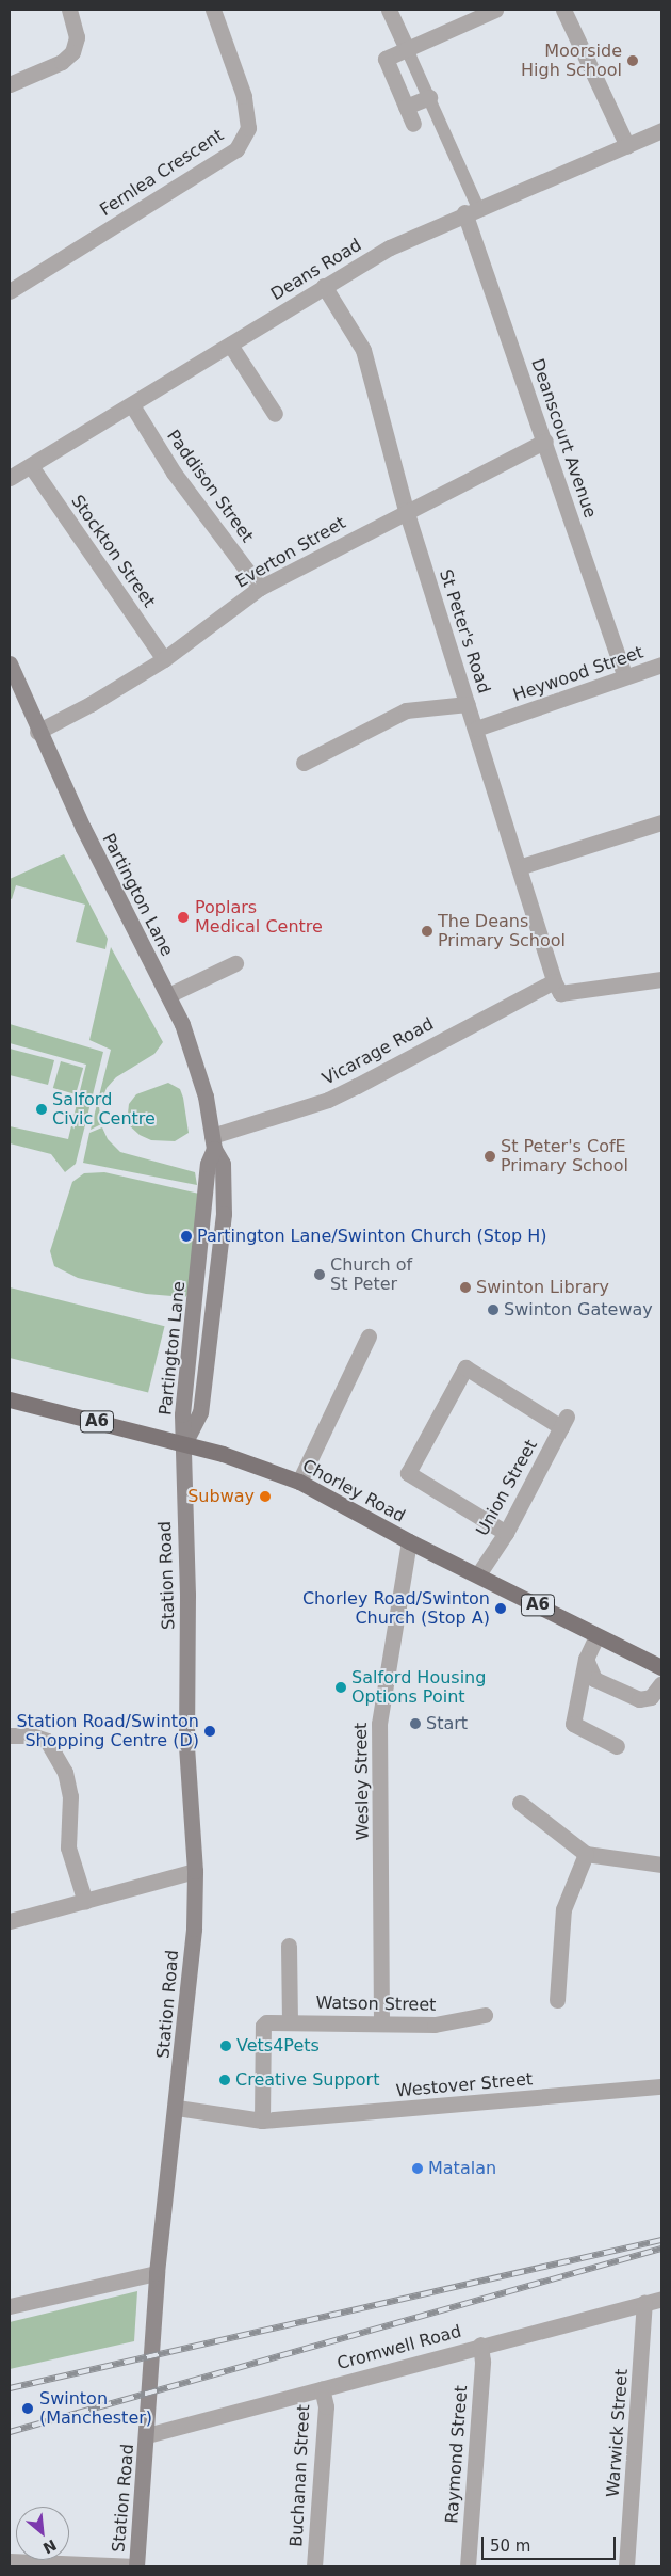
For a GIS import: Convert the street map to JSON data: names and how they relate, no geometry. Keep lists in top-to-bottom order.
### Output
{
  "streets": {
    "main road": [
      "Partington Lane",
      "A6",
      "Chorley Road",
      "Station Road"
    ],
    "street": [
      "Fernlea Crescent",
      "Deans Road",
      "Deanscourt Avenue",
      "Paddison Street",
      "Stockton Street",
      "Everton Street",
      "St Peter's Road",
      "Heywood Street",
      "Vicarage Road",
      "Union Street",
      "Wesley Street",
      "Watson Street",
      "Westover Street",
      "Cromwell Road",
      "Warwick Street",
      "Raymond Street",
      "Buchanan Street"
    ]
  },
  "crossings": [
    ["Deans Road", "Deanscourt Avenue"],
    ["Deans Road", "Paddison Street"],
    ["Deans Road", "Stockton Street"],
    ["Deans Road", "St Peter's Road"],
    ["Deanscourt Avenue", "Everton Street"],
    ["Deanscourt Avenue", "Heywood Street"],
    ["Paddison Street", "Everton Street"],
    ["Stockton Street", "Everton Street"],
    ["Everton Street", "St Peter's Road"],
    ["Everton Street", "Partington Lane"],
    ["St Peter's Road", "Heywood Street"],
    ["St Peter's Road", "Vicarage Road"],
    ["Partington Lane", "Vicarage Road"],
    ["Partington Lane", "Chorley Road"],
    ["Partington Lane", "Station Road"],
    ["Union Street", "Chorley Road"],
    ["Chorley Road", "Station Road"],
    ["Chorley Road", "Wesley Street"],
    ["Station Road", "Westover Street"],
    ["Station Road", "Cromwell Road"],
    ["Wesley Street", "Watson Street"],
    ["Watson Street", "Westover Street"],
    ["Cromwell Road", "Warwick Street"],
    ["Cromwell Road", "Raymond Street"],
    ["Cromwell Road", "Buchanan Street"]
  ],
  "places": [
    "Moorside High School",
    "Poplars Medical Centre",
    "The Deans Primary School",
    "Salford Civic Centre",
    "St Peter's CofE Primary School",
    "Partington Lane/Swinton Church (Stop H)",
    "Church of St Peter",
    "Swinton Library",
    "Swinton Gateway",
    "Subway",
    "Chorley Road/Swinton Church (Stop A)",
    "Salford Housing Options Point",
    "Start",
    "Station Road/Swinton Shopping Centre (D)",
    "Vets4Pets",
    "Creative Support",
    "Matalan",
    "Swinton (Manchester)"
  ],
  "scale_bar": "50 m",
  "north": "bottom right"
}
